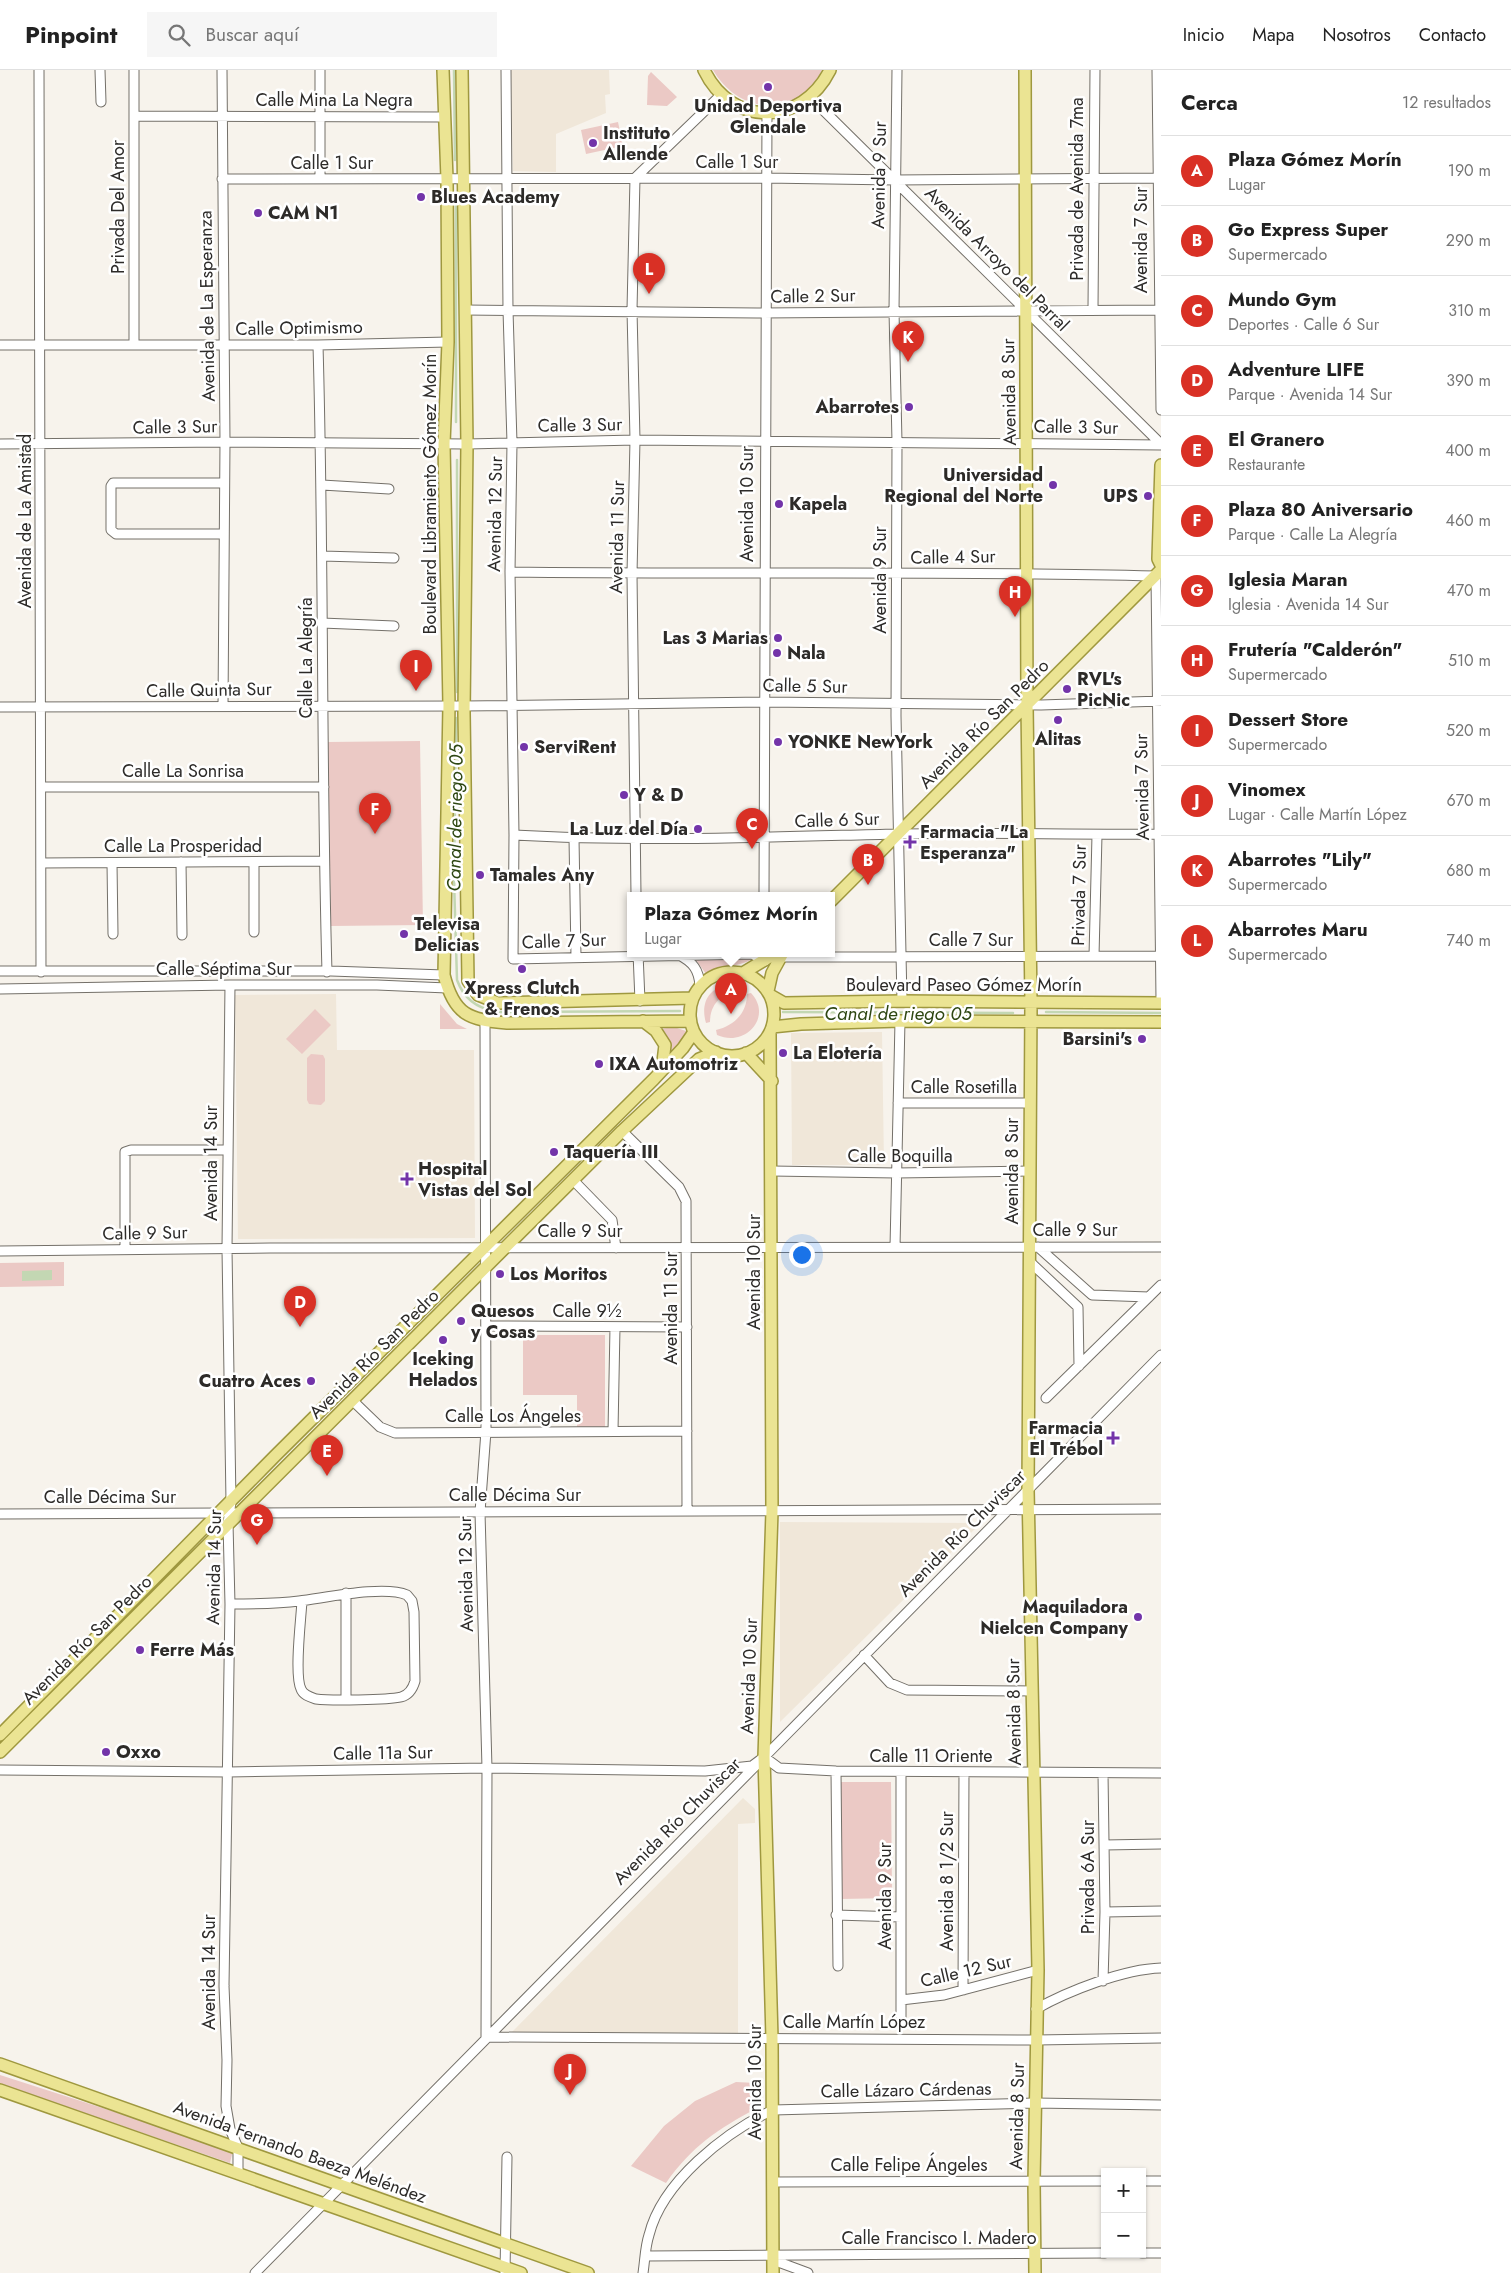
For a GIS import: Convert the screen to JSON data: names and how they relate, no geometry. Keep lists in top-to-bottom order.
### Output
{
  "streets": {
    "main road": [
      "Avenida 8 Sur",
      "Boulevard Libramiento Gómez Morín",
      "Avenida 10 Sur",
      "Avenida Río San Pedro",
      "Boulevard Paseo Gómez Morín",
      "Avenida Fernando Baeza Meléndez"
    ],
    "street": [
      "Calle Mina La Negra",
      "Calle 1 Sur",
      "Avenida 9 Sur",
      "Privada de Avenida 7ma",
      "Privada Del Amor",
      "Avenida 7 Sur",
      "Avenida Arroyo del Parral",
      "Calle 2 Sur",
      "Avenida de La Esperanza",
      "Calle Optimismo",
      "Calle 3 Sur",
      "Avenida 12 Sur",
      "Avenida de La Amistad",
      "Avenida 11 Sur",
      "Calle 4 Sur",
      "Calle La Alegría",
      "Calle 5 Sur",
      "Calle Quinta Sur",
      "Calle La Sonrisa",
      "Calle 6 Sur",
      "Calle La Prosperidad",
      "Privada 7 Sur",
      "Calle 7 Sur",
      "Calle Séptima Sur",
      "Calle Rosetilla",
      "Calle Boquilla",
      "Avenida 14 Sur",
      "Calle 9 Sur",
      "Calle 9½",
      "Calle Los Ángeles",
      "Calle Décima Sur",
      "Avenida Río Chuviscar",
      "Calle 11a Sur",
      "Calle 11 Oriente",
      "Privada 6A Sur",
      "Avenida 8 1/2 Sur",
      "Calle 12 Sur",
      "Calle Martín López",
      "Calle Lázaro Cárdenas",
      "Calle Felipe Ángeles",
      "Calle Francisco I. Madero"
    ]
  },
  "crossings": [
    ["Calle Mina La Negra", "Privada Del Amor"],
    ["Calle Mina La Negra", "Avenida de La Esperanza"],
    ["Calle Mina La Negra", "Boulevard Libramiento Gómez Morín"],
    ["Calle 1 Sur", "Avenida 9 Sur"],
    ["Calle 1 Sur", "Privada de Avenida 7ma"],
    ["Calle 1 Sur", "Avenida 7 Sur"],
    ["Calle 1 Sur", "Avenida Arroyo del Parral"],
    ["Calle 1 Sur", "Avenida de La Esperanza"],
    ["Calle 1 Sur", "Avenida 8 Sur"],
    ["Calle 1 Sur", "Boulevard Libramiento Gómez Morín"],
    ["Calle 1 Sur", "Avenida 10 Sur"],
    ["Calle 1 Sur", "Avenida 12 Sur"],
    ["Calle 1 Sur", "Avenida 11 Sur"],
    ["Avenida 9 Sur", "Avenida Arroyo del Parral"],
    ["Avenida 9 Sur", "Calle 2 Sur"],
    ["Avenida 9 Sur", "Calle 3 Sur"],
    ["Avenida 9 Sur", "Calle 4 Sur"],
    ["Avenida 9 Sur", "Calle 5 Sur"],
    ["Avenida 9 Sur", "Avenida Río San Pedro"],
    ["Avenida 9 Sur", "Calle 6 Sur"],
    ["Avenida 9 Sur", "Calle 7 Sur"],
    ["Avenida 9 Sur", "Boulevard Paseo Gómez Morín"],
    ["Avenida 9 Sur", "Calle 11 Oriente"],
    ["Avenida 9 Sur", "Calle 12 Sur"],
    ["Privada de Avenida 7ma", "Calle 2 Sur"],
    ["Privada Del Amor", "Calle Optimismo"],
    ["Avenida 7 Sur", "Calle 2 Sur"],
    ["Avenida 7 Sur", "Calle 4 Sur"],
    ["Avenida 7 Sur", "Calle 5 Sur"],
    ["Avenida 7 Sur", "Avenida Río San Pedro"],
    ["Avenida 7 Sur", "Calle 6 Sur"],
    ["Avenida 7 Sur", "Calle 7 Sur"],
    ["Avenida Arroyo del Parral", "Calle 2 Sur"],
    ["Avenida Arroyo del Parral", "Avenida 8 Sur"],
    ["Avenida Arroyo del Parral", "Calle 3 Sur"],
    ["Calle 2 Sur", "Avenida 8 Sur"],
    ["Calle 2 Sur", "Boulevard Libramiento Gómez Morín"],
    ["Calle 2 Sur", "Avenida 10 Sur"],
    ["Calle 2 Sur", "Avenida 12 Sur"],
    ["Calle 2 Sur", "Avenida 11 Sur"],
    ["Avenida de La Esperanza", "Calle Optimismo"],
    ["Avenida de La Esperanza", "Calle 3 Sur"],
    ["Avenida de La Esperanza", "Calle Quinta Sur"],
    ["Calle Optimismo", "Boulevard Libramiento Gómez Morín"],
    ["Calle Optimismo", "Avenida de La Amistad"],
    ["Calle Optimismo", "Calle La Alegría"],
    ["Avenida 8 Sur", "Calle 3 Sur"],
    ["Avenida 8 Sur", "Calle 4 Sur"],
    ["Avenida 8 Sur", "Calle 5 Sur"],
    ["Avenida 8 Sur", "Avenida Río San Pedro"],
    ["Avenida 8 Sur", "Calle 6 Sur"],
    ["Avenida 8 Sur", "Calle 7 Sur"],
    ["Avenida 8 Sur", "Boulevard Paseo Gómez Morín"],
    ["Avenida 8 Sur", "Calle Rosetilla"],
    ["Avenida 8 Sur", "Calle Boquilla"],
    ["Avenida 8 Sur", "Calle 9 Sur"],
    ["Avenida 8 Sur", "Calle Décima Sur"],
    ["Avenida 8 Sur", "Avenida Río Chuviscar"],
    ["Avenida 8 Sur", "Calle 11 Oriente"],
    ["Avenida 8 Sur", "Calle 12 Sur"],
    ["Avenida 8 Sur", "Calle Martín López"],
    ["Avenida 8 Sur", "Calle Lázaro Cárdenas"],
    ["Avenida 8 Sur", "Calle Felipe Ángeles"],
    ["Avenida 8 Sur", "Calle Francisco I. Madero"],
    ["Calle 3 Sur", "Boulevard Libramiento Gómez Morín"],
    ["Calle 3 Sur", "Avenida 10 Sur"],
    ["Calle 3 Sur", "Avenida 12 Sur"],
    ["Calle 3 Sur", "Avenida de La Amistad"],
    ["Calle 3 Sur", "Avenida 11 Sur"],
    ["Calle 3 Sur", "Calle La Alegría"],
    ["Boulevard Libramiento Gómez Morín", "Avenida 10 Sur"],
    ["Boulevard Libramiento Gómez Morín", "Avenida 12 Sur"],
    ["Boulevard Libramiento Gómez Morín", "Calle 5 Sur"],
    ["Boulevard Libramiento Gómez Morín", "Calle Quinta Sur"],
    ["Boulevard Libramiento Gómez Morín", "Avenida Río San Pedro"],
    ["Boulevard Libramiento Gómez Morín", "Calle Séptima Sur"],
    ["Boulevard Libramiento Gómez Morín", "Boulevard Paseo Gómez Morín"],
    ["Avenida 10 Sur", "Calle 4 Sur"],
    ["Avenida 10 Sur", "Calle 5 Sur"],
    ["Avenida 10 Sur", "Avenida Río San Pedro"],
    ["Avenida 10 Sur", "Calle 6 Sur"],
    ["Avenida 10 Sur", "Boulevard Paseo Gómez Morín"],
    ["Avenida 10 Sur", "Calle Boquilla"],
    ["Avenida 10 Sur", "Calle 9 Sur"],
    ["Avenida 10 Sur", "Calle Décima Sur"],
    ["Avenida 10 Sur", "Avenida Río Chuviscar"],
    ["Avenida 10 Sur", "Calle 11a Sur"],
    ["Avenida 10 Sur", "Calle 11 Oriente"],
    ["Avenida 10 Sur", "Calle Martín López"],
    ["Avenida 10 Sur", "Calle Lázaro Cárdenas"],
    ["Avenida 10 Sur", "Calle Felipe Ángeles"],
    ["Avenida 10 Sur", "Calle Francisco I. Madero"],
    ["Avenida 12 Sur", "Calle 4 Sur"],
    ["Avenida 12 Sur", "Calle 5 Sur"],
    ["Avenida 12 Sur", "Avenida Río San Pedro"],
    ["Avenida 12 Sur", "Calle 6 Sur"],
    ["Avenida 12 Sur", "Calle 7 Sur"],
    ["Avenida 12 Sur", "Calle 9 Sur"],
    ["Avenida 12 Sur", "Calle 9½"],
    ["Avenida 12 Sur", "Calle Los Ángeles"],
    ["Avenida 12 Sur", "Calle Décima Sur"],
    ["Avenida 12 Sur", "Avenida Río Chuviscar"],
    ["Avenida 12 Sur", "Calle 11a Sur"],
    ["Avenida 12 Sur", "Calle Martín López"],
    ["Avenida de La Amistad", "Calle Quinta Sur"],
    ["Avenida de La Amistad", "Calle La Sonrisa"],
    ["Avenida de La Amistad", "Calle La Prosperidad"],
    ["Avenida de La Amistad", "Calle Séptima Sur"],
    ["Avenida 11 Sur", "Calle 4 Sur"],
    ["Avenida 11 Sur", "Calle 5 Sur"],
    ["Avenida 11 Sur", "Avenida Río San Pedro"],
    ["Avenida 11 Sur", "Calle 6 Sur"],
    ["Avenida 11 Sur", "Calle 9 Sur"],
    ["Avenida 11 Sur", "Calle 9½"],
    ["Avenida 11 Sur", "Calle Los Ángeles"],
    ["Avenida 11 Sur", "Calle Décima Sur"],
    ["Calle 4 Sur", "Avenida Río San Pedro"],
    ["Calle La Alegría", "Calle Quinta Sur"],
    ["Calle La Alegría", "Calle La Sonrisa"],
    ["Calle La Alegría", "Calle La Prosperidad"],
    ["Calle La Alegría", "Calle Séptima Sur"],
    ["Calle 5 Sur", "Calle Quinta Sur"],
    ["Calle 5 Sur", "Avenida Río San Pedro"],
    ["Avenida Río San Pedro", "Calle 6 Sur"],
    ["Avenida Río San Pedro", "Boulevard Paseo Gómez Morín"],
    ["Avenida Río San Pedro", "Avenida 14 Sur"],
    ["Avenida Río San Pedro", "Calle 9 Sur"],
    ["Avenida Río San Pedro", "Calle Los Ángeles"],
    ["Avenida Río San Pedro", "Calle Décima Sur"],
    ["Calle 6 Sur", "Privada 7 Sur"],
    ["Privada 7 Sur", "Calle 7 Sur"],
    ["Calle Séptima Sur", "Avenida 14 Sur"],
    ["Avenida 14 Sur", "Calle 9 Sur"],
    ["Avenida 14 Sur", "Calle Décima Sur"],
    ["Avenida 14 Sur", "Calle 11a Sur"],
    ["Avenida 14 Sur", "Avenida Fernando Baeza Meléndez"],
    ["Calle Décima Sur", "Avenida Río Chuviscar"],
    ["Avenida Río Chuviscar", "Calle 11a Sur"],
    ["Avenida Río Chuviscar", "Calle 11 Oriente"],
    ["Avenida Río Chuviscar", "Calle Martín López"],
    ["Avenida Río Chuviscar", "Avenida Fernando Baeza Meléndez"],
    ["Calle 11a Sur", "Calle 11 Oriente"],
    ["Calle 11 Oriente", "Privada 6A Sur"],
    ["Calle 11 Oriente", "Avenida 8 1/2 Sur"],
    ["Avenida 8 1/2 Sur", "Calle 12 Sur"]
  ],
  "water": ["Canal de riego 05"],
  "places": {
    "other": [
      "Unidad Deportiva Glendale",
      "Instituto Allende",
      "Blues Academy",
      "CAM N1",
      "Abarrotes",
      "Universidad Regional del Norte",
      "UPS",
      "Kapela",
      "Las 3 Marias",
      "Nala",
      "RVL's PicNic",
      "Alitas",
      "YONKE NewYork",
      "ServiRent",
      "Y & D",
      "La Luz del Día",
      "Tamales Any",
      "Televisa Delicias",
      "Xpress Clutch & Frenos",
      "Barsini's",
      "La Elotería",
      "IXA Automotriz",
      "Taquería III",
      "Los Moritos",
      "Quesos y Cosas",
      "Iceking Helados",
      "Cuatro Aces",
      "Maquiladora Nielcen Company",
      "Ferre Más",
      "Oxxo"
    ],
    "health": ["Farmacia \"La Esperanza\"", "Hospital Vistas del Sol", "Farmacia El Trébol"]
  },
  "page": {
    "header": "Pinpoint",
    "search": "Buscar aquí",
    "nav": [
      "Inicio",
      "Mapa",
      "Nosotros",
      "Contacto"
    ],
    "heading": ["Cerca", "12 resultados"],
    "list": [
      {
        "mark": "A",
        "name": "Plaza Gómez Morín",
        "note": "Lugar",
        "value": "190 m"
      },
      {
        "mark": "B",
        "name": "Go Express Super",
        "note": "Supermercado",
        "value": "290 m"
      },
      {
        "mark": "C",
        "name": "Mundo Gym",
        "note": "Deportes · Calle 6 Sur",
        "value": "310 m"
      },
      {
        "mark": "D",
        "name": "Adventure LIFE",
        "note": "Parque · Avenida 14 Sur",
        "value": "390 m"
      },
      {
        "mark": "E",
        "name": "El Granero",
        "note": "Restaurante",
        "value": "400 m"
      },
      {
        "mark": "F",
        "name": "Plaza 80 Aniversario",
        "note": "Parque · Calle La Alegría",
        "value": "460 m"
      },
      {
        "mark": "G",
        "name": "Iglesia Maran",
        "note": "Iglesia · Avenida 14 Sur",
        "value": "470 m"
      },
      {
        "mark": "H",
        "name": "Frutería \"Calderón\"",
        "note": "Supermercado",
        "value": "510 m"
      },
      {
        "mark": "I",
        "name": "Dessert Store",
        "note": "Supermercado",
        "value": "520 m"
      },
      {
        "mark": "J",
        "name": "Vinomex",
        "note": "Lugar · Calle Martín López",
        "value": "670 m"
      },
      {
        "mark": "K",
        "name": "Abarrotes \"Lily\"",
        "note": "Supermercado",
        "value": "680 m"
      },
      {
        "mark": "L",
        "name": "Abarrotes Maru",
        "note": "Supermercado",
        "value": "740 m"
      }
    ],
    "pins": [
      "L",
      "K",
      "H",
      "I",
      "F",
      "C",
      "B",
      "A",
      "D",
      "E",
      "G",
      "J"
    ],
    "popup": ["Plaza Gómez Morín", "Lugar"],
    "map_buttons": ["+", "−"]
  }
}
